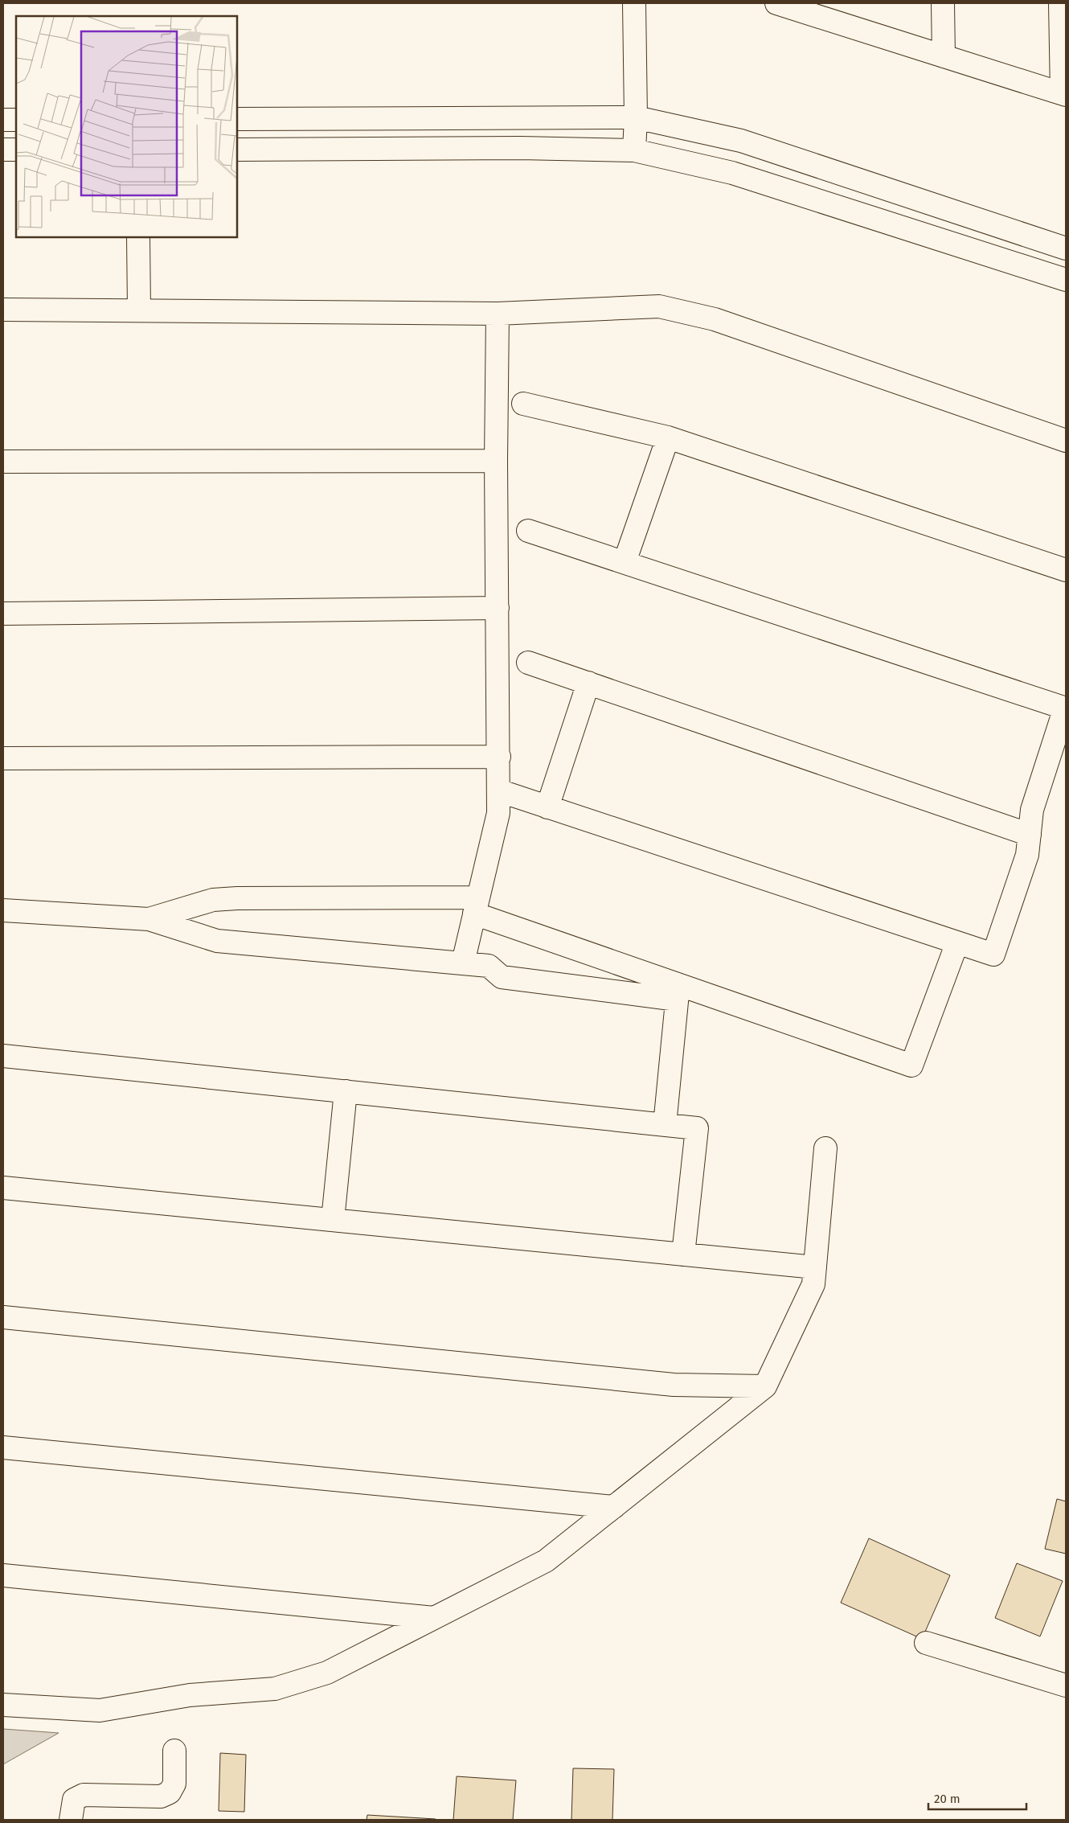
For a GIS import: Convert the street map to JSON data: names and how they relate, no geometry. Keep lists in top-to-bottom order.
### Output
{
  "scale_bar": "20 m"
}
